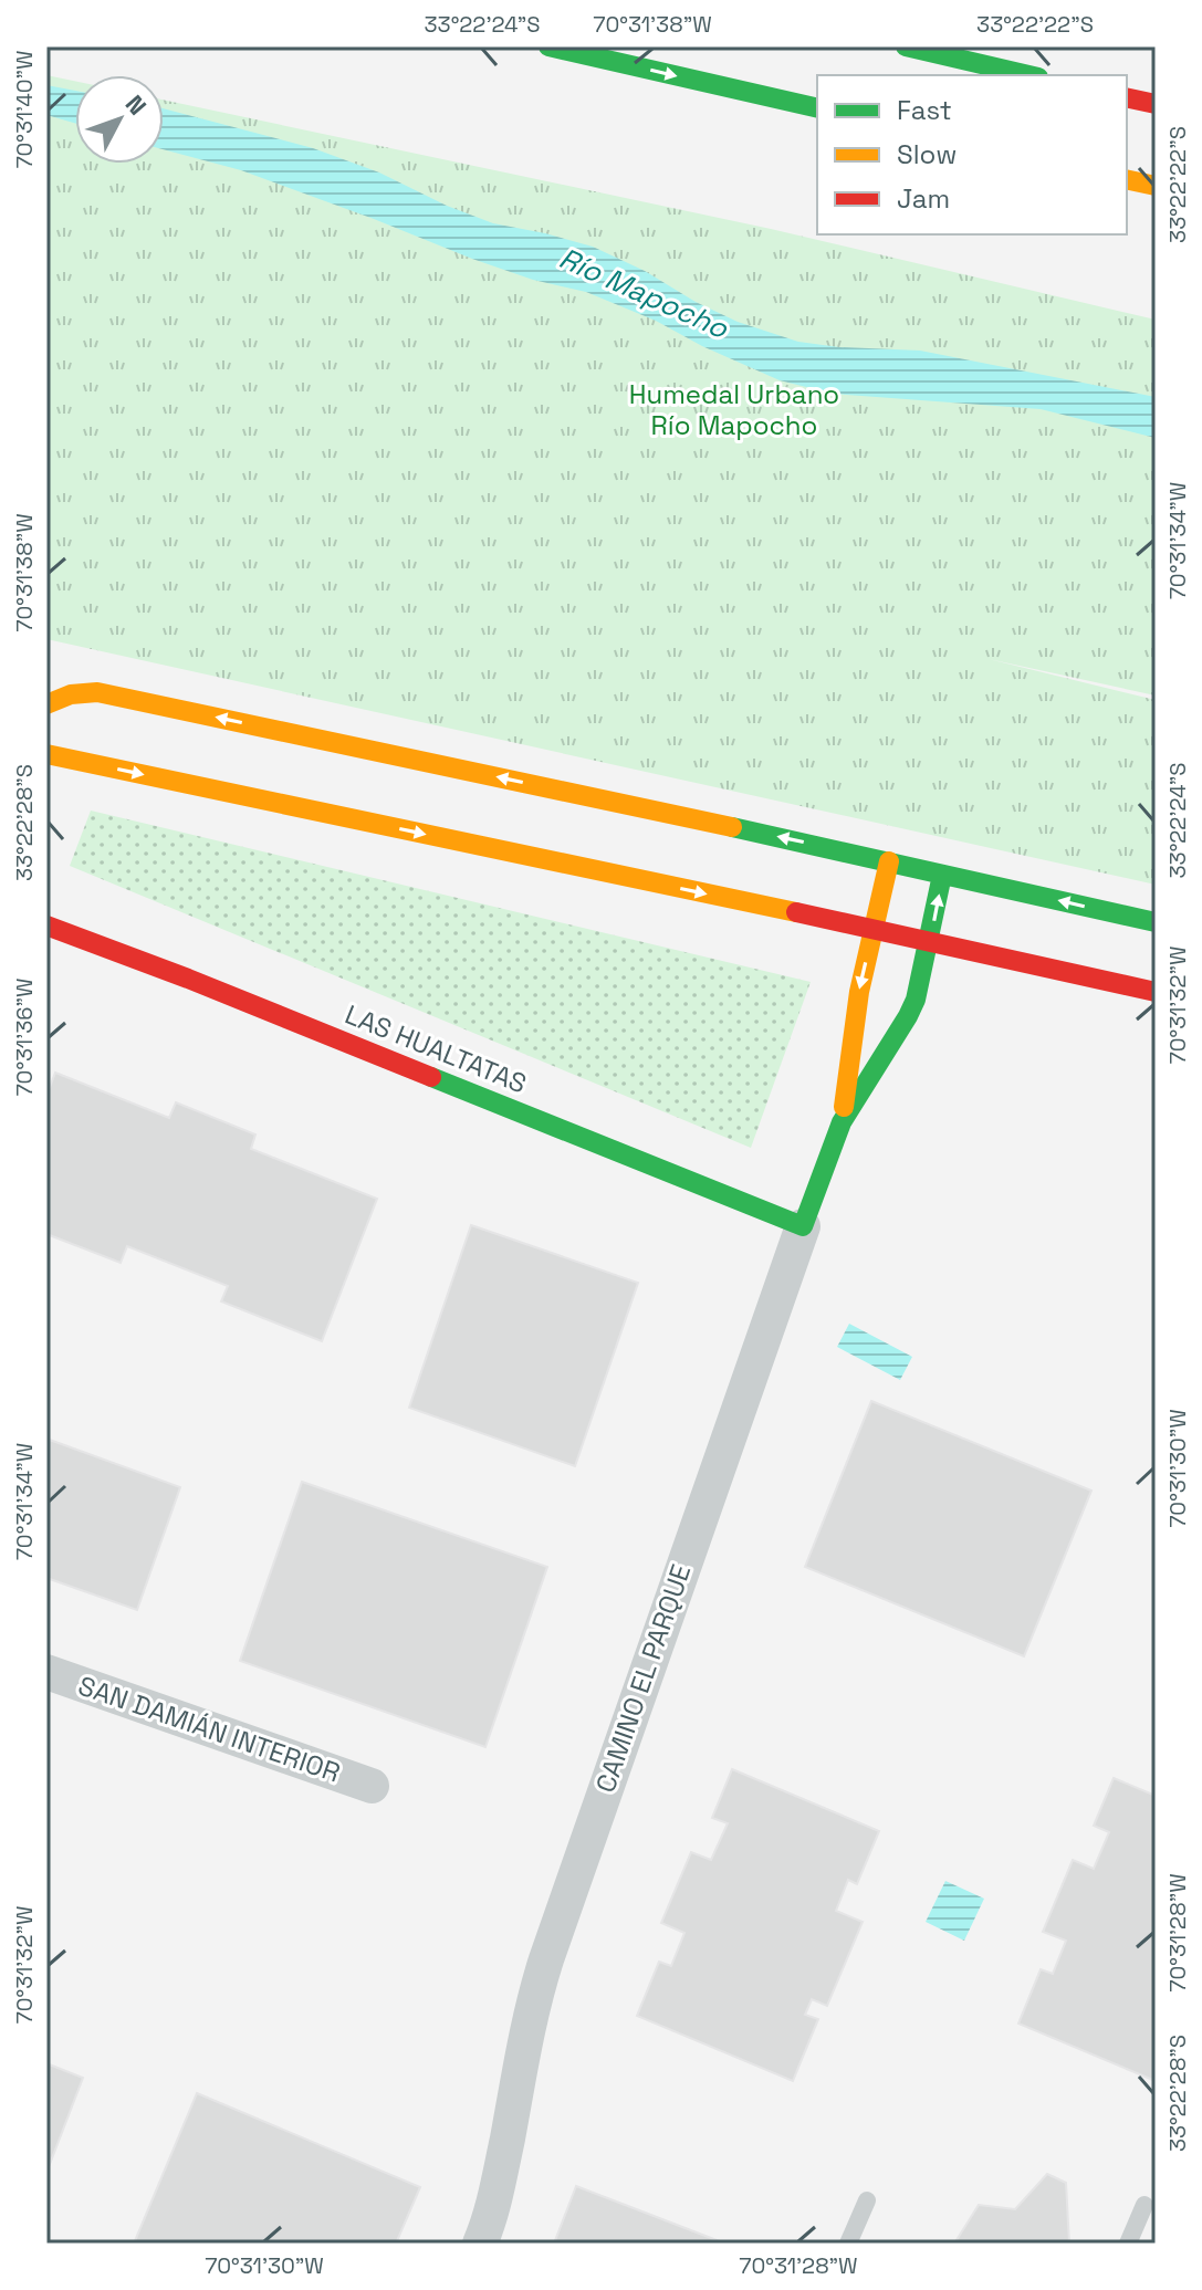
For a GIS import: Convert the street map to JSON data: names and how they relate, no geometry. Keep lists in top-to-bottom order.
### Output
{
  "streets": {
    "main road": ["LAS HUALTATAS", "CAMINO EL PARQUE"],
    "street": ["SAN DAMIÁN INTERIOR"]
  },
  "crossings": [
    ["LAS HUALTATAS", "CAMINO EL PARQUE"]
  ],
  "water": ["Río Mapocho"],
  "parks": ["Humedal Urbano Río Mapocho"],
  "legend": ["Fast", "Slow", "Jam"],
  "north": "top right",
  "coordinates": [
    "33°22'24\"S",
    "70°31'38\"W",
    "33°22'22\"S",
    "70°31'40\"W",
    "70°31'34\"W",
    "33°22'28\"S",
    "70°31'32\"W",
    "70°31'36\"W",
    "70°31'30\"W",
    "70°31'28\"W"
  ]
}
